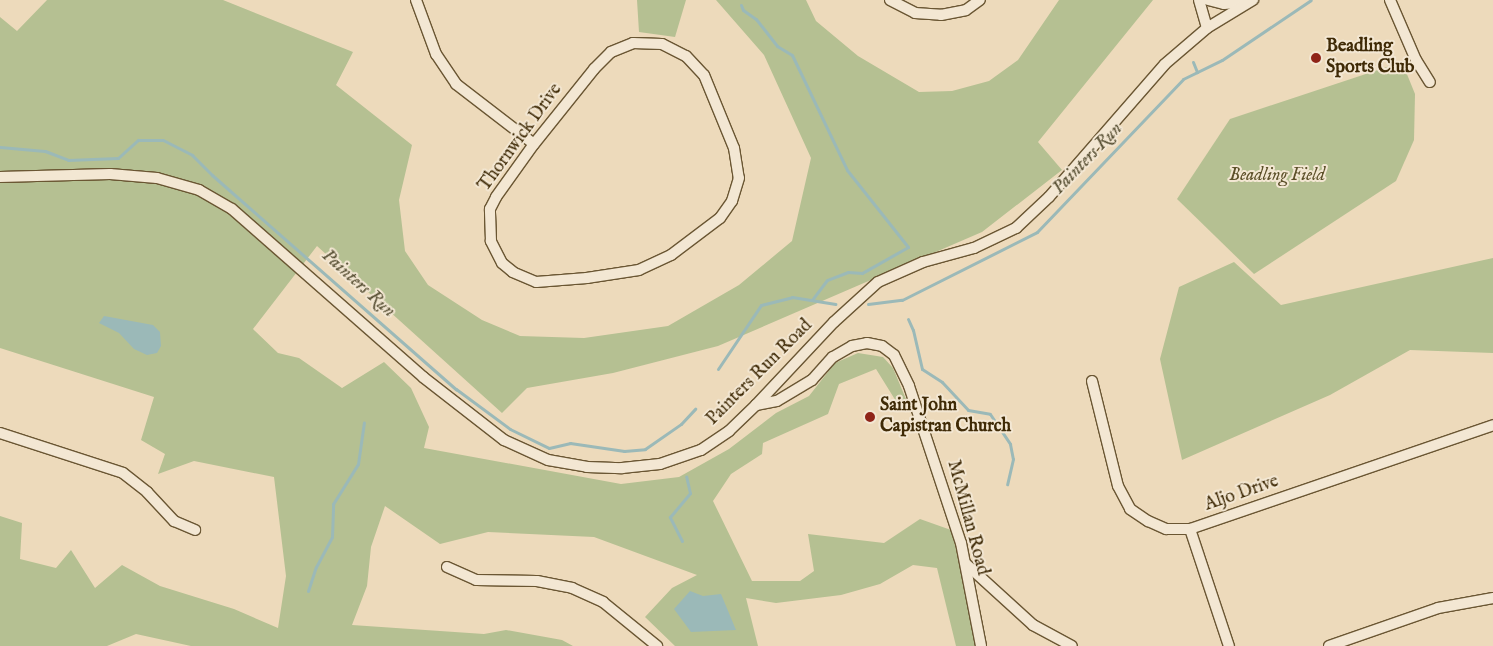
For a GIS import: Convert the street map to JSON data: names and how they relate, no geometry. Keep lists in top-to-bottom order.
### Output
{
  "streets": {
    "street": [
      "Thornwick Drive",
      "Painters Run Road",
      "Aljo Drive",
      "McMillan Road"
    ]
  },
  "crossings": [
    ["Painters Run Road", "McMillan Road"]
  ],
  "water": ["Painters Run"],
  "parks": ["Beadling Field"],
  "places": ["Beadling Sports Club", "Saint John Capistran Church"]
}
